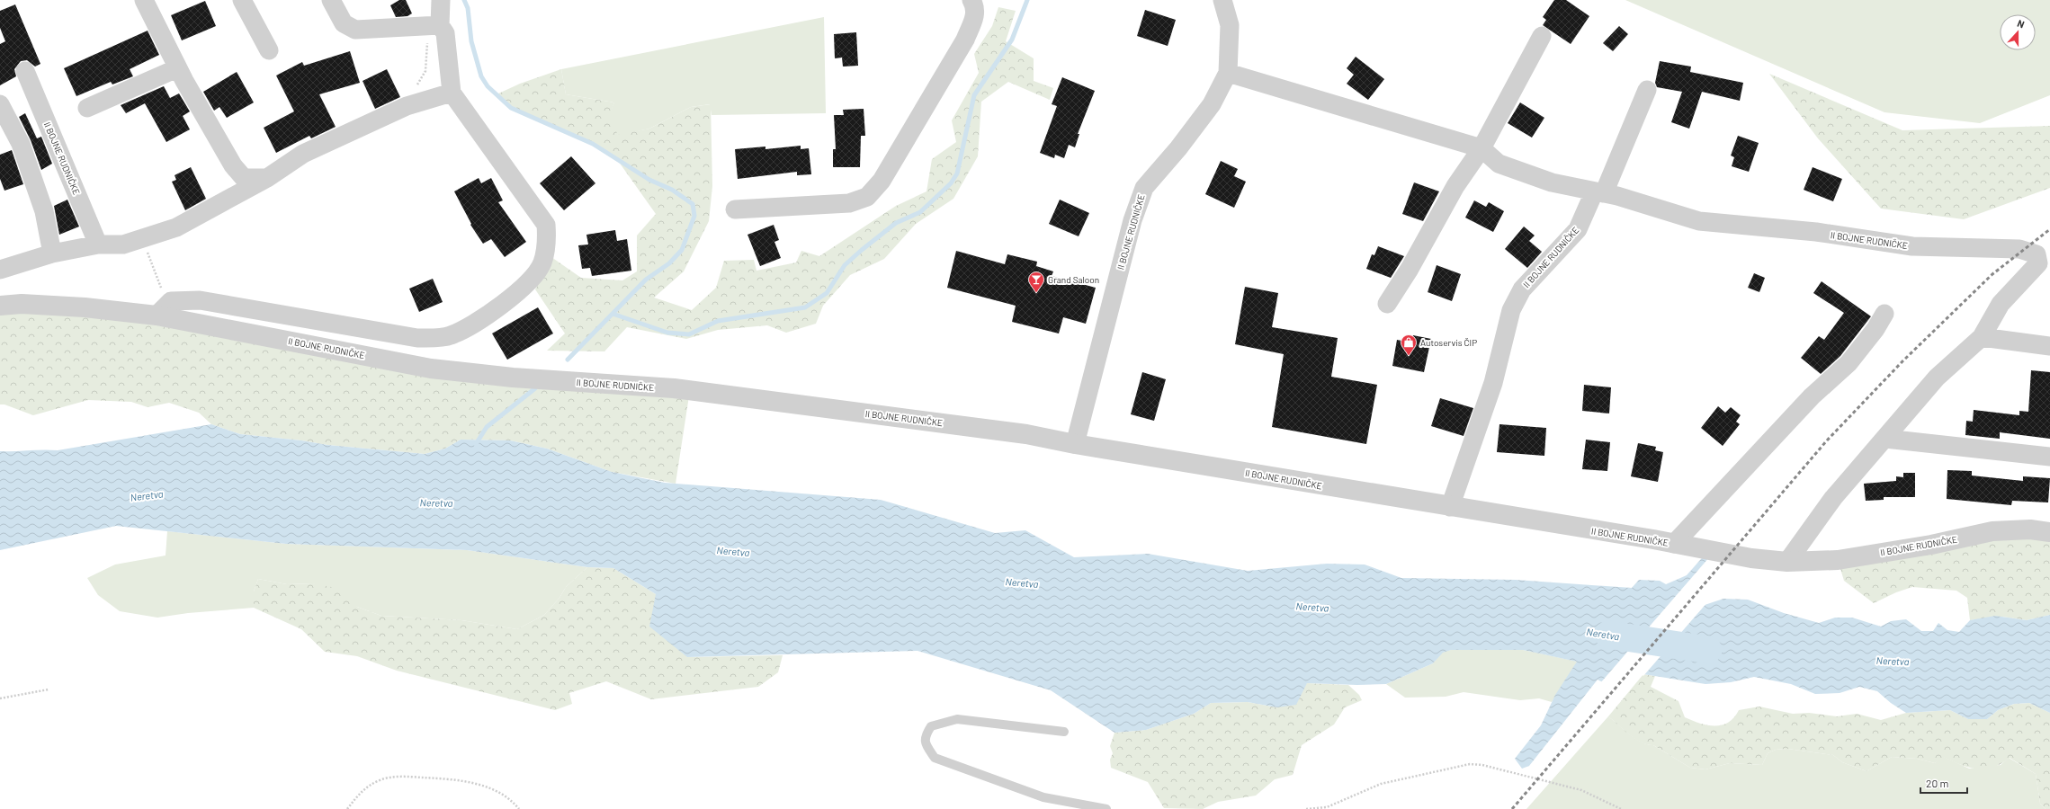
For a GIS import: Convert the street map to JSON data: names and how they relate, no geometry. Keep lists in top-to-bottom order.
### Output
{
  "streets": {
    "street": ["II BOJNE RUDNIČKE"]
  },
  "water": ["Neretva"],
  "places": {
    "bar": ["Grand Saloon"],
    "shop": ["Autoservis ČIP"]
  },
  "scale_bar": "20 m",
  "north": "top"
}
